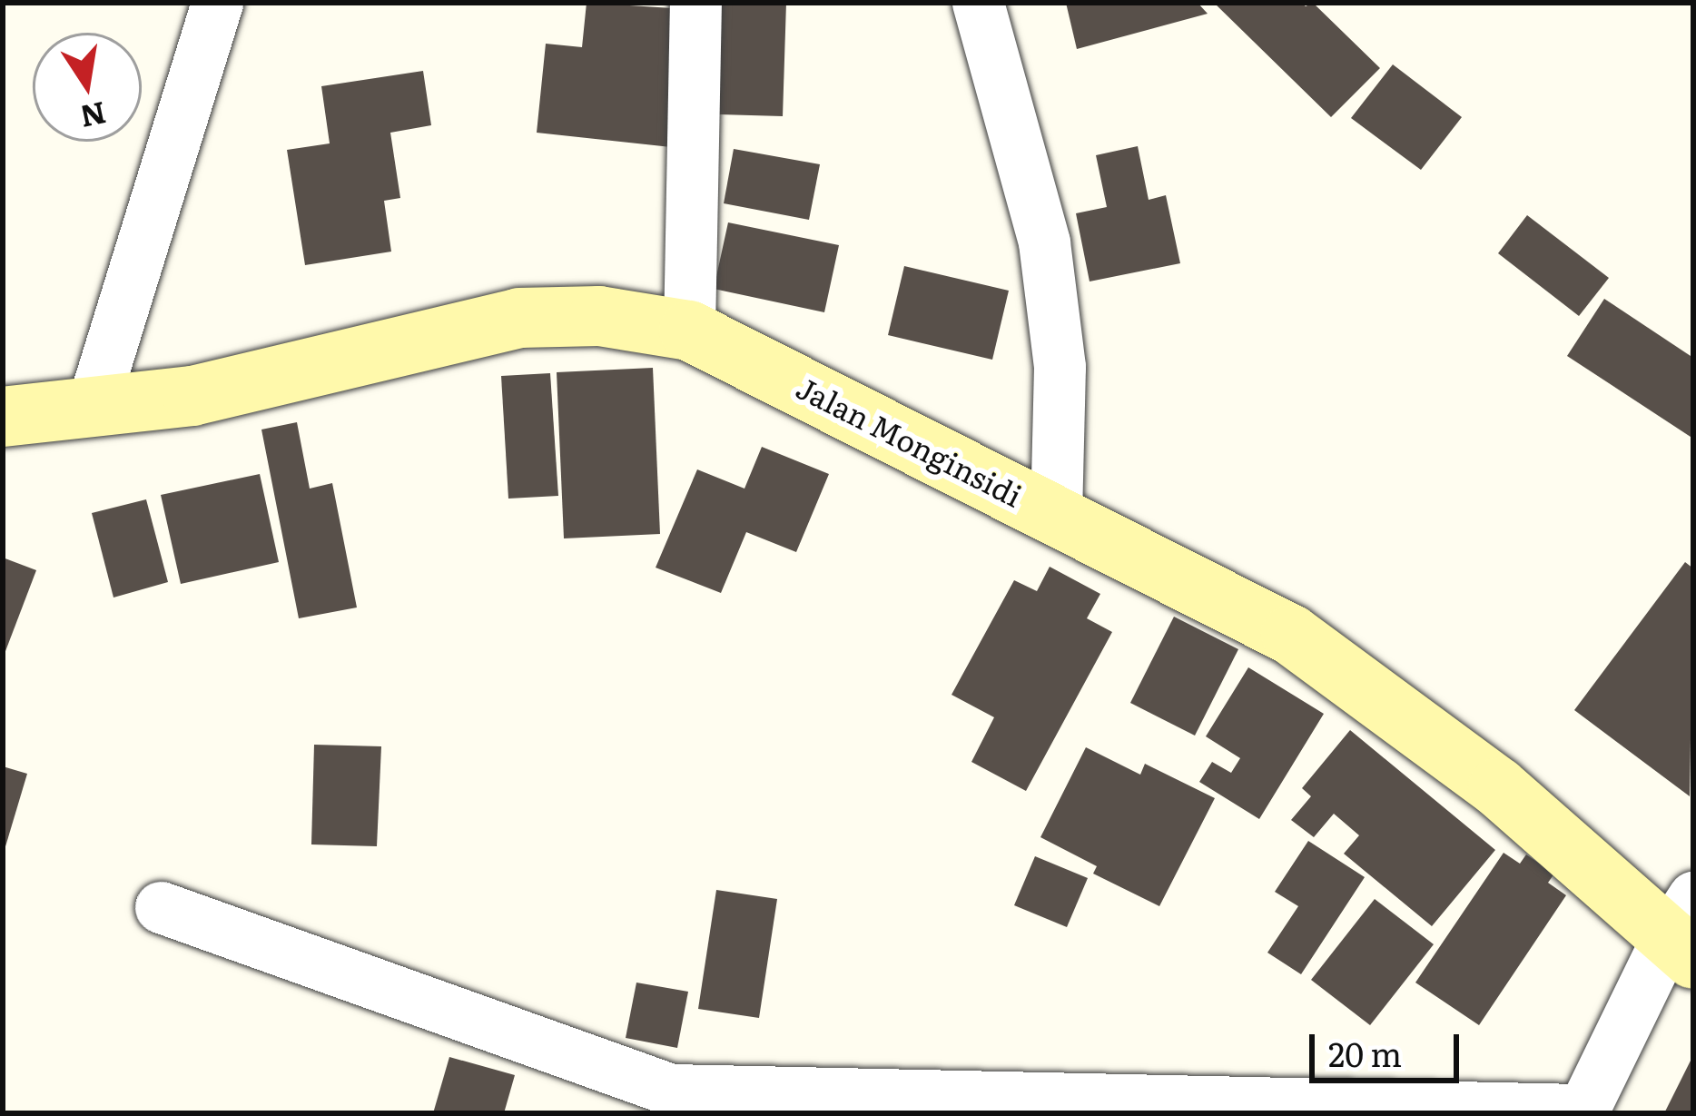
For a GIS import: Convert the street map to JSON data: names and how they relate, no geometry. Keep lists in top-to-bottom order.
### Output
{
  "streets": {
    "street": ["Jalan Monginsidi"]
  },
  "scale_bar": "20 m",
  "north": "bottom"
}
